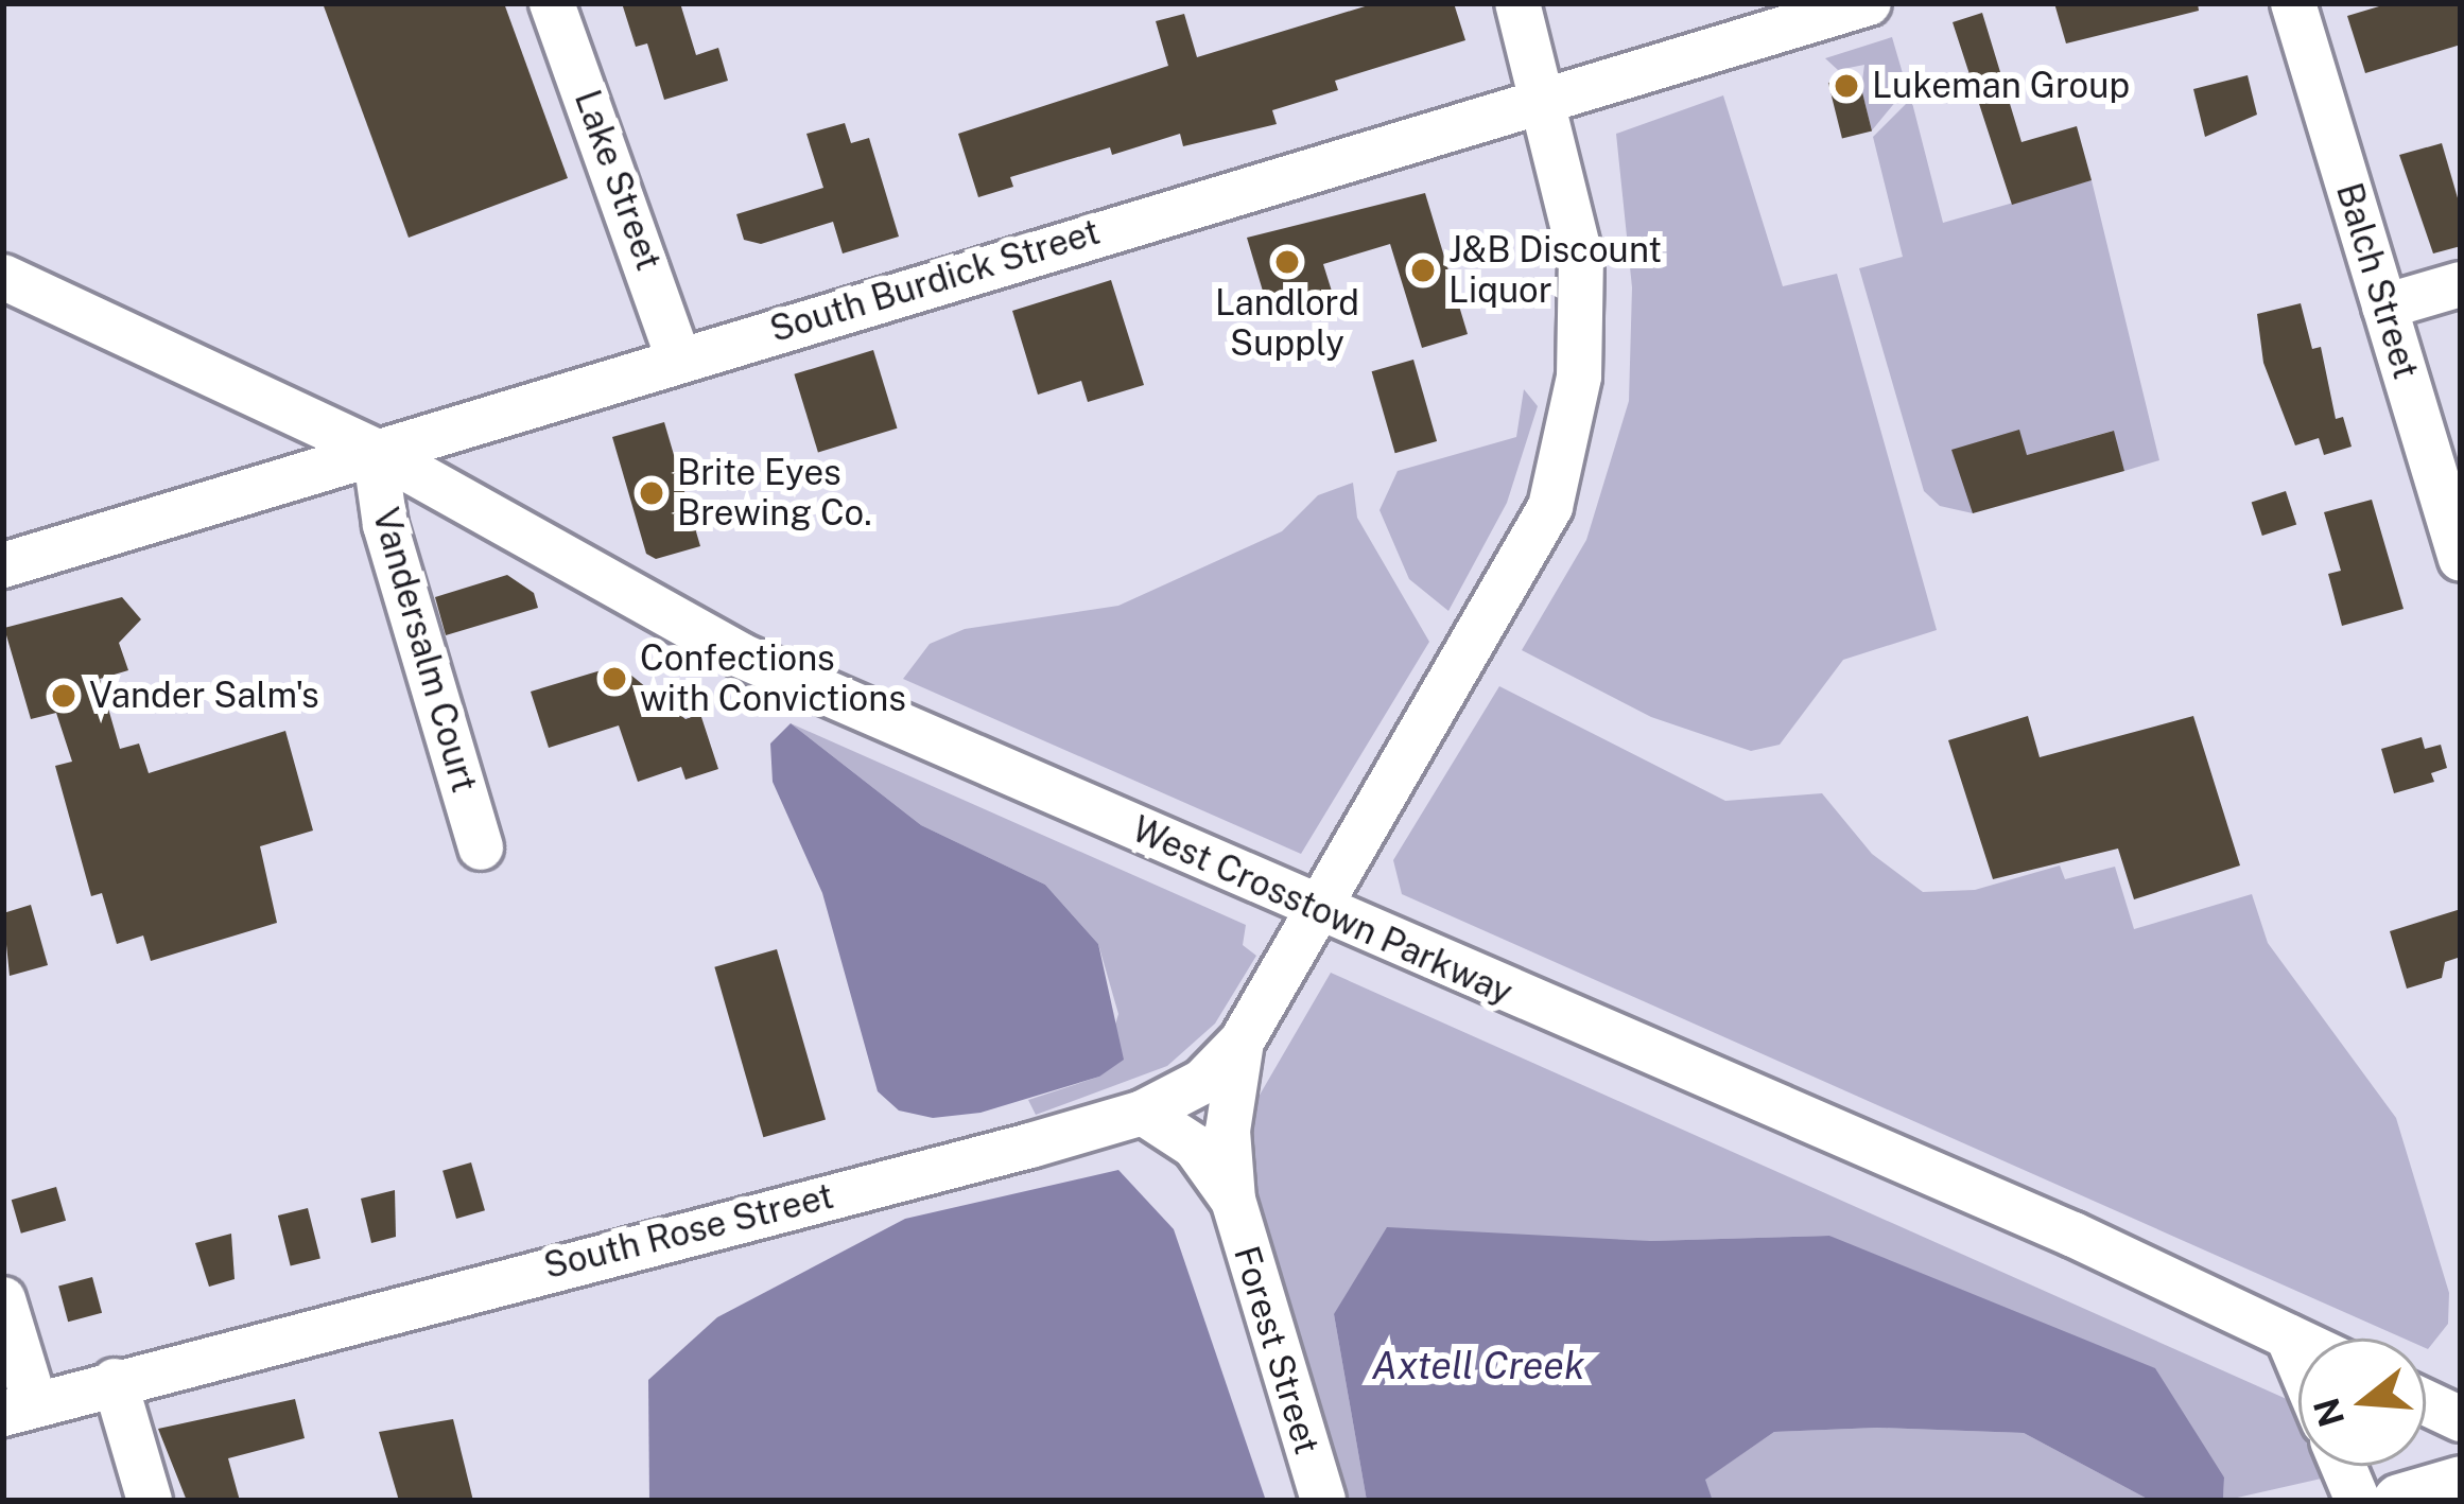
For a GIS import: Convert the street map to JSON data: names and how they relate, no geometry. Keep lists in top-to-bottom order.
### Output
{
  "streets": {
    "street": [
      "Lake Street",
      "South Burdick Street",
      "Balch Street",
      "Vandersalm Court",
      "West Crosstown Parkway",
      "South Rose Street",
      "Forest Street"
    ]
  },
  "crossings": [
    ["Lake Street", "South Burdick Street"],
    ["South Burdick Street", "Vandersalm Court"],
    ["South Burdick Street", "West Crosstown Parkway"],
    ["Vandersalm Court", "West Crosstown Parkway"],
    ["South Rose Street", "Forest Street"]
  ],
  "water": ["Axtell Creek"],
  "places": [
    "Lukeman Group",
    "Landlord Supply",
    "J&B Discount Liquor",
    "Brite Eyes Brewing Co.",
    "Confections with Convictions",
    "Vander Salm's"
  ],
  "north": "left"
}
